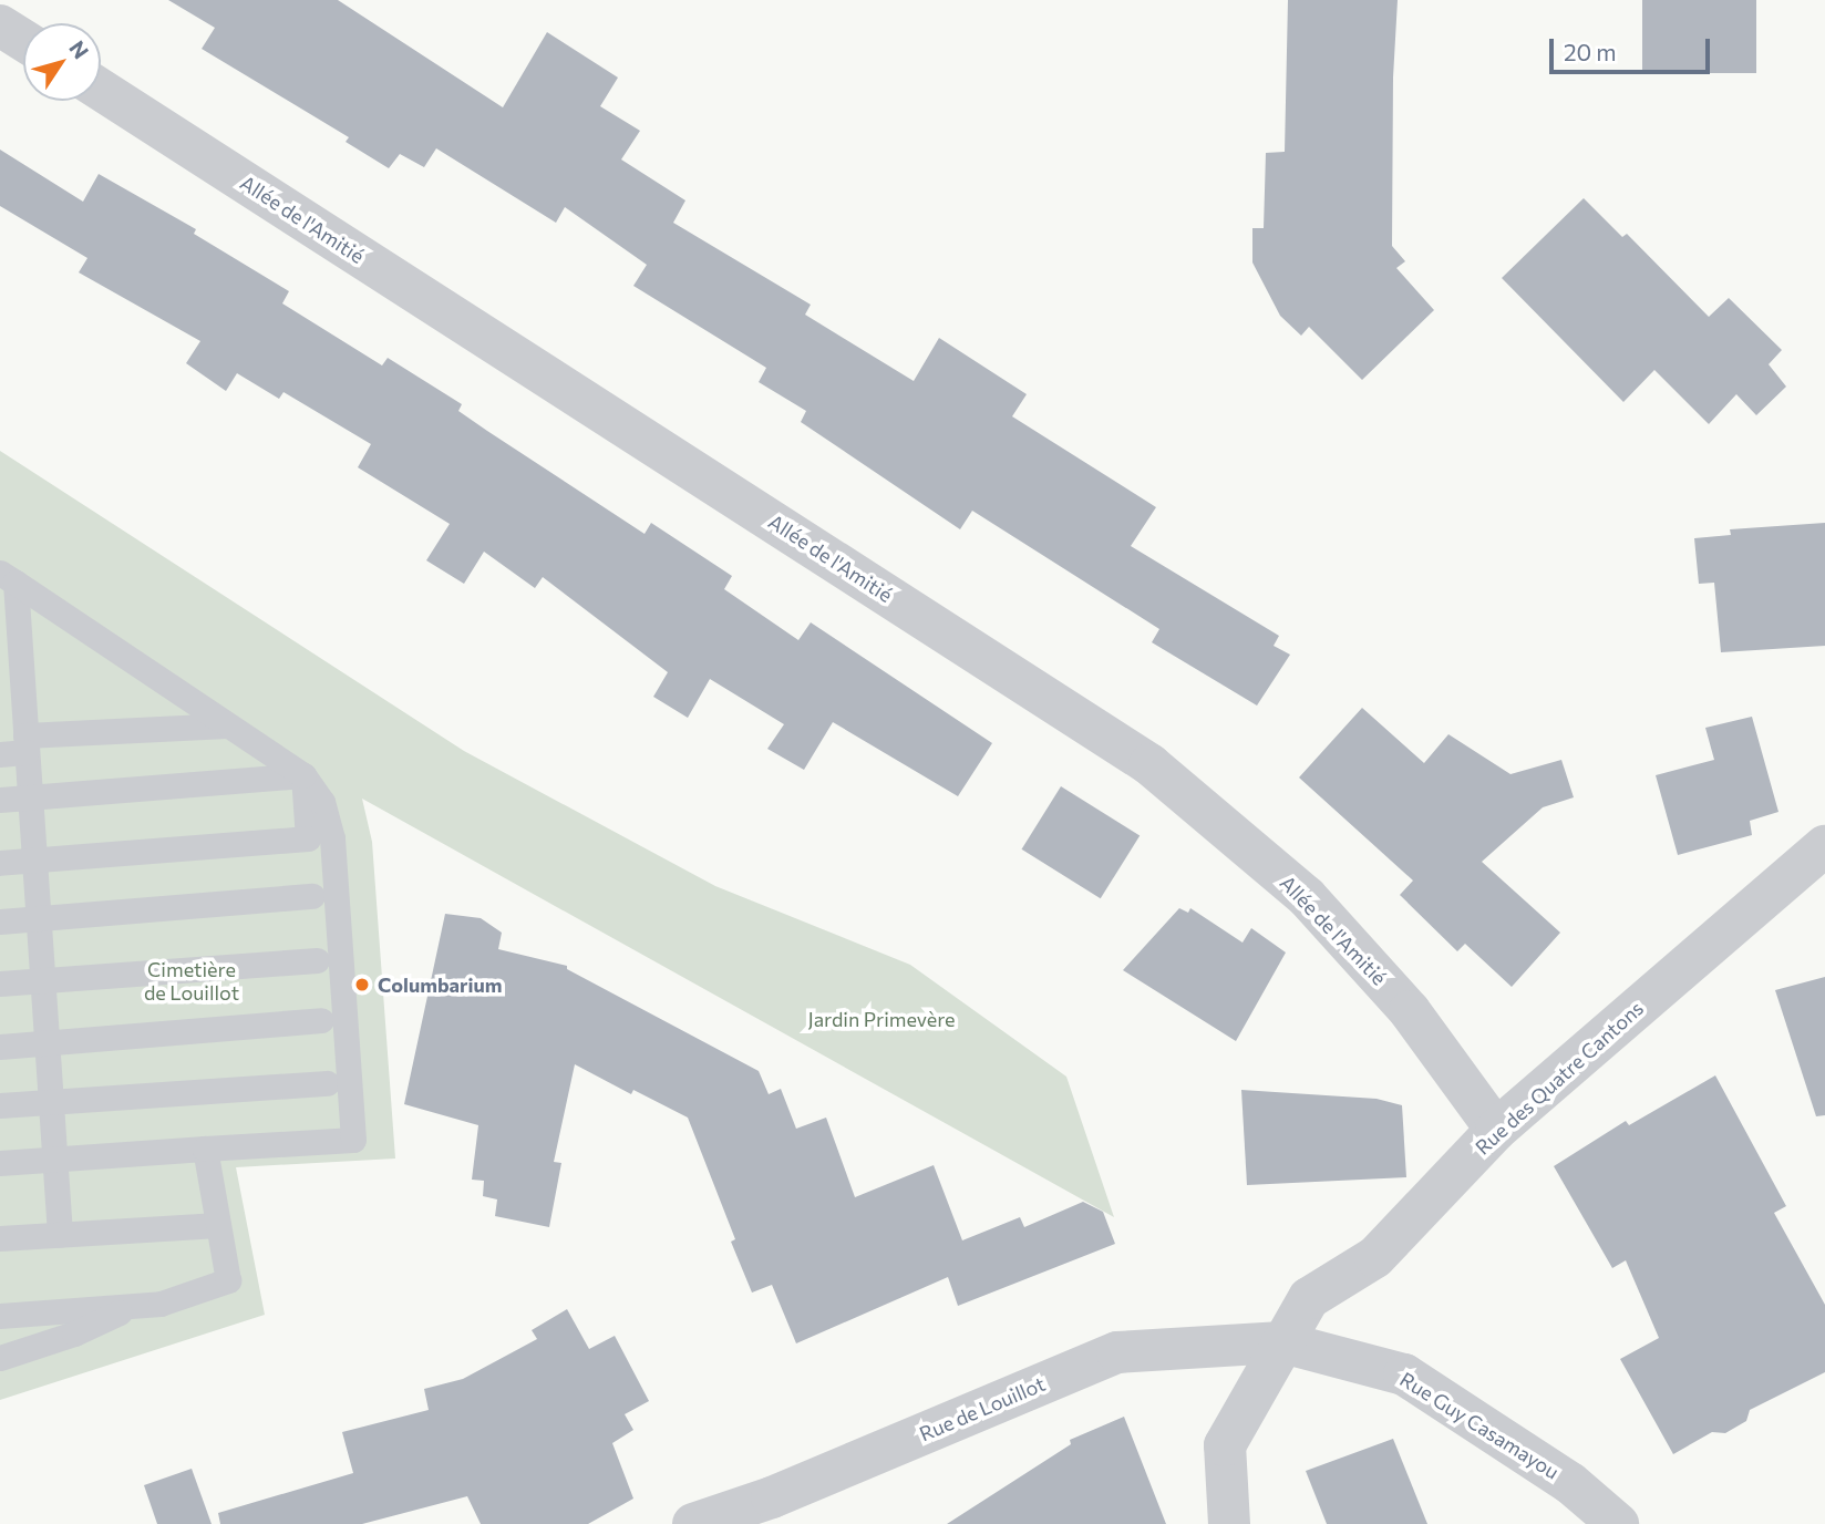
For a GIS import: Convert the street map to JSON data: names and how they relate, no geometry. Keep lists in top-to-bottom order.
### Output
{
  "streets": {
    "street": [
      "Allée de l'Amitié",
      "Rue des Quatre Cantons",
      "Rue de Louillot",
      "Rue Guy Casamayou"
    ]
  },
  "crossings": [
    ["Allée de l'Amitié", "Rue des Quatre Cantons"],
    ["Rue des Quatre Cantons", "Rue de Louillot"],
    ["Rue des Quatre Cantons", "Rue Guy Casamayou"],
    ["Rue de Louillot", "Rue Guy Casamayou"]
  ],
  "parks": ["Cimetière de Louillot", "Jardin Primevère"],
  "places": ["Columbarium"],
  "scale_bar": "20 m",
  "north": "top right"
}
